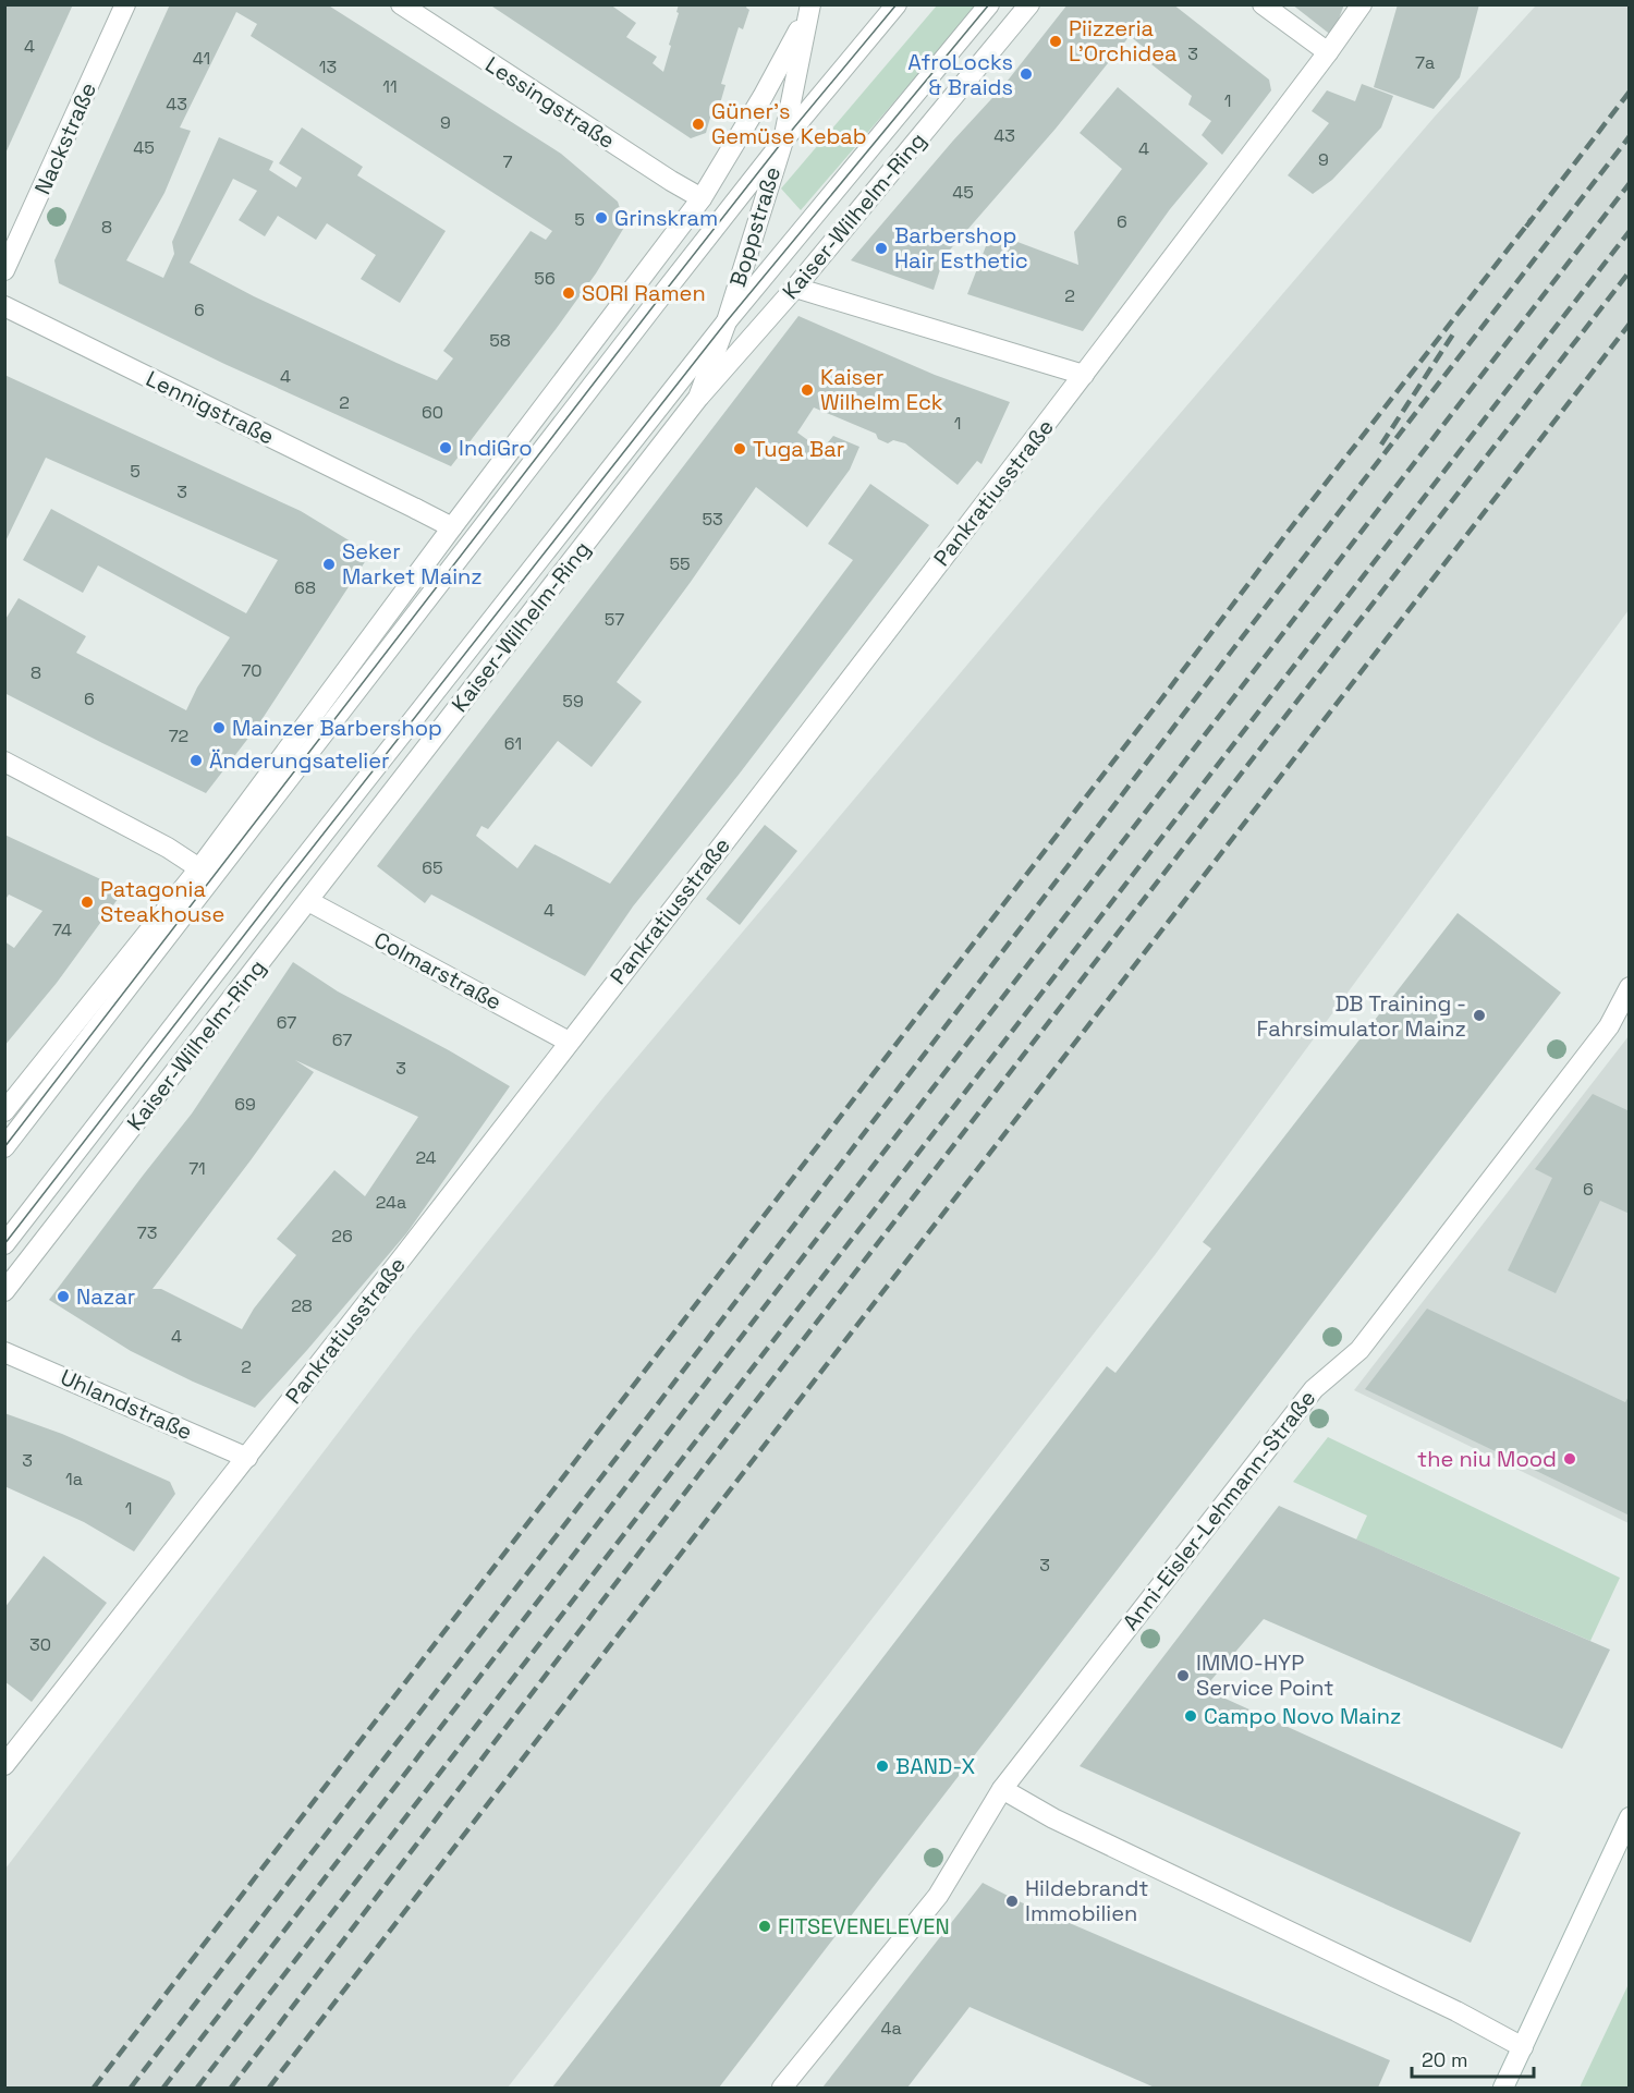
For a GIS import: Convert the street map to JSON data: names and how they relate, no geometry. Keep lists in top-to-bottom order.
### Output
{
  "streets": {
    "street": [
      "Lessingstraße",
      "Nackstraße",
      "Kaiser-Wilhelm-Ring",
      "Boppstraße",
      "Lennigstraße",
      "Pankratiusstraße",
      "Colmarstraße",
      "Uhlandstraße",
      "Anni-Eisler-Lehmann-Straße"
    ]
  },
  "crossings": [
    ["Lessingstraße", "Boppstraße"],
    ["Kaiser-Wilhelm-Ring", "Boppstraße"],
    ["Kaiser-Wilhelm-Ring", "Colmarstraße"],
    ["Pankratiusstraße", "Colmarstraße"],
    ["Pankratiusstraße", "Uhlandstraße"]
  ],
  "places": [
    "Piizzeria L'Orchidea",
    "AfroLocks & Braids",
    "Güner's Gemüse Kebab",
    "Grinskram",
    "Barbershop Hair Esthetic",
    "SORI Ramen",
    "Kaiser Wilhelm Eck",
    "IndiGro",
    "Tuga Bar",
    "Seker Market Mainz",
    "Mainzer Barbershop",
    "Änderungsatelier",
    "Patagonia Steakhouse",
    "DB Training - Fahrsimulator Mainz",
    "Nazar",
    "the niu Mood",
    "IMMO-HYP Service Point",
    "Campo Novo Mainz",
    "BAND-X",
    "Hildebrandt Immobilien",
    "FITSEVENELEVEN"
  ],
  "house_numbers": [
    "4",
    "3",
    "41",
    "7a",
    "13",
    "11",
    "1",
    "43",
    "9",
    "43",
    "45",
    "4",
    "9",
    "7",
    "45",
    "5",
    "6",
    "8",
    "56",
    "2",
    "6",
    "58",
    "4",
    "2",
    "60",
    "1",
    "5",
    "3",
    "53",
    "55",
    "68",
    "57",
    "70",
    "8",
    "6",
    "59",
    "72",
    "61",
    "65",
    "4",
    "74",
    "67",
    "67",
    "3",
    "69",
    "24",
    "71",
    "6",
    "24a",
    "73",
    "26",
    "28",
    "4",
    "2",
    "3",
    "1a",
    "1",
    "3",
    "30",
    "4a"
  ],
  "scale_bar": "20 m"
}
